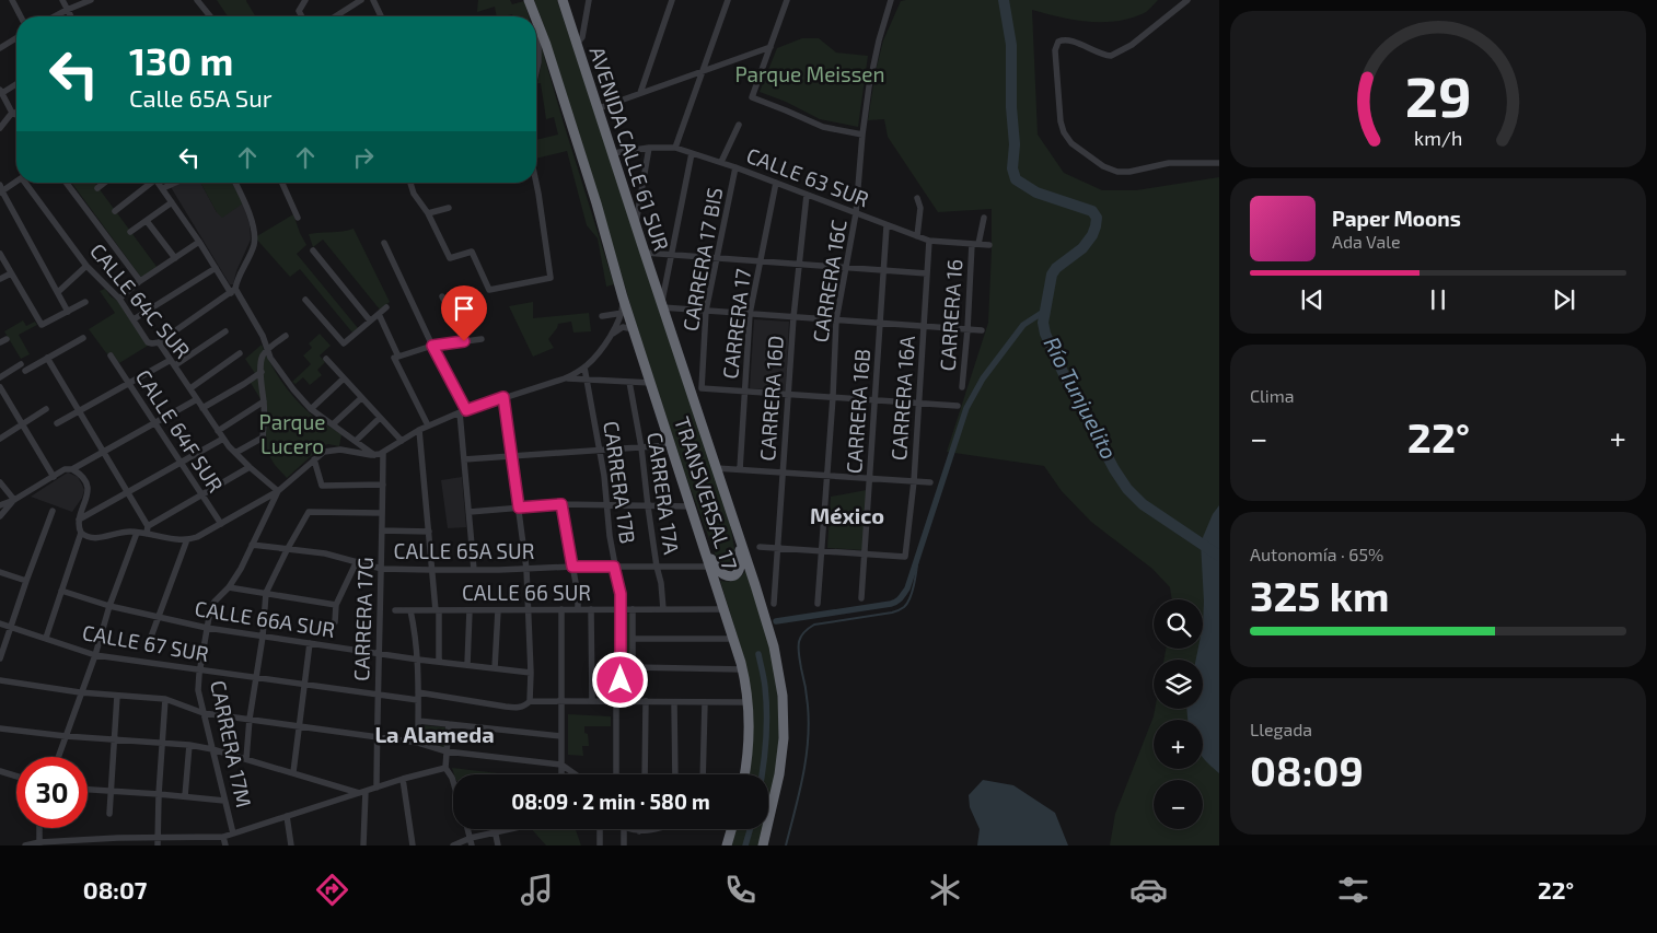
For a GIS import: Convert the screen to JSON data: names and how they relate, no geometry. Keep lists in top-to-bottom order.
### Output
{
  "streets": {
    "highway": ["AVENIDA CALLE 61 SUR", "TRANSVERSAL 17"],
    "street": [
      "CALLE 63 SUR",
      "CARRERA 17 BIS",
      "CARRERA 16C",
      "CALLE 64C SUR",
      "CARRERA 16",
      "CARRERA 17",
      "CARRERA 16D",
      "CARRERA 16A",
      "CARRERA 16B",
      "CALLE 64F SUR",
      "CARRERA 17B",
      "CARRERA 17A",
      "CALLE 65A SUR",
      "CALLE 66 SUR",
      "CALLE 66A SUR",
      "CARRERA 17G",
      "CALLE 67 SUR",
      "CARRERA 17M"
    ]
  },
  "crossings": [
    ["AVENIDA CALLE 61 SUR", "CALLE 63 SUR"],
    ["AVENIDA CALLE 61 SUR", "TRANSVERSAL 17"],
    ["CALLE 63 SUR", "CARRERA 17 BIS"],
    ["CALLE 63 SUR", "CARRERA 16C"],
    ["CALLE 63 SUR", "CARRERA 16"],
    ["CALLE 63 SUR", "CARRERA 17"],
    ["CALLE 63 SUR", "CARRERA 16D"],
    ["CALLE 63 SUR", "CARRERA 16A"],
    ["CALLE 63 SUR", "CARRERA 16B"],
    ["CARRERA 17 BIS", "CARRERA 17"],
    ["CALLE 64C SUR", "CARRERA 17M"],
    ["CARRERA 16A", "CARRERA 16B"],
    ["CARRERA 17B", "CALLE 65A SUR"],
    ["CARRERA 17B", "CALLE 66 SUR"],
    ["CARRERA 17B", "CALLE 67 SUR"],
    ["CARRERA 17A", "CALLE 65A SUR"],
    ["CARRERA 17A", "CALLE 66 SUR"],
    ["TRANSVERSAL 17", "CALLE 65A SUR"],
    ["TRANSVERSAL 17", "CALLE 66 SUR"],
    ["TRANSVERSAL 17", "CALLE 67 SUR"],
    ["CALLE 65A SUR", "CARRERA 17G"],
    ["CALLE 65A SUR", "CARRERA 17M"],
    ["CALLE 66A SUR", "CARRERA 17G"],
    ["CALLE 66A SUR", "CARRERA 17M"],
    ["CARRERA 17G", "CALLE 67 SUR"],
    ["CALLE 67 SUR", "CARRERA 17M"]
  ],
  "districts": ["México", "La Alameda"],
  "water": ["Río Tunjuelito"],
  "parks": ["Parque Meissen", "Parque Lucero"],
  "page": {
    "turn": ["130 m", "Calle 65A Sur"],
    "song": ["Paper Moons", "Ada Vale"],
    "tile": [
      "Clima",
      ["Autonomía · 65%", "325 km"],
      ["Llegada", "08:09"]
    ],
    "heat": ["−", "22°", "+"],
    "map_buttons": ["+", "−"],
    "limit": "30",
    "trip": "08:09 · 2 min · 580 m",
    "tabs": ["08:07", "22°"],
    "gauge": ["29", "km/h"]
  }
}
